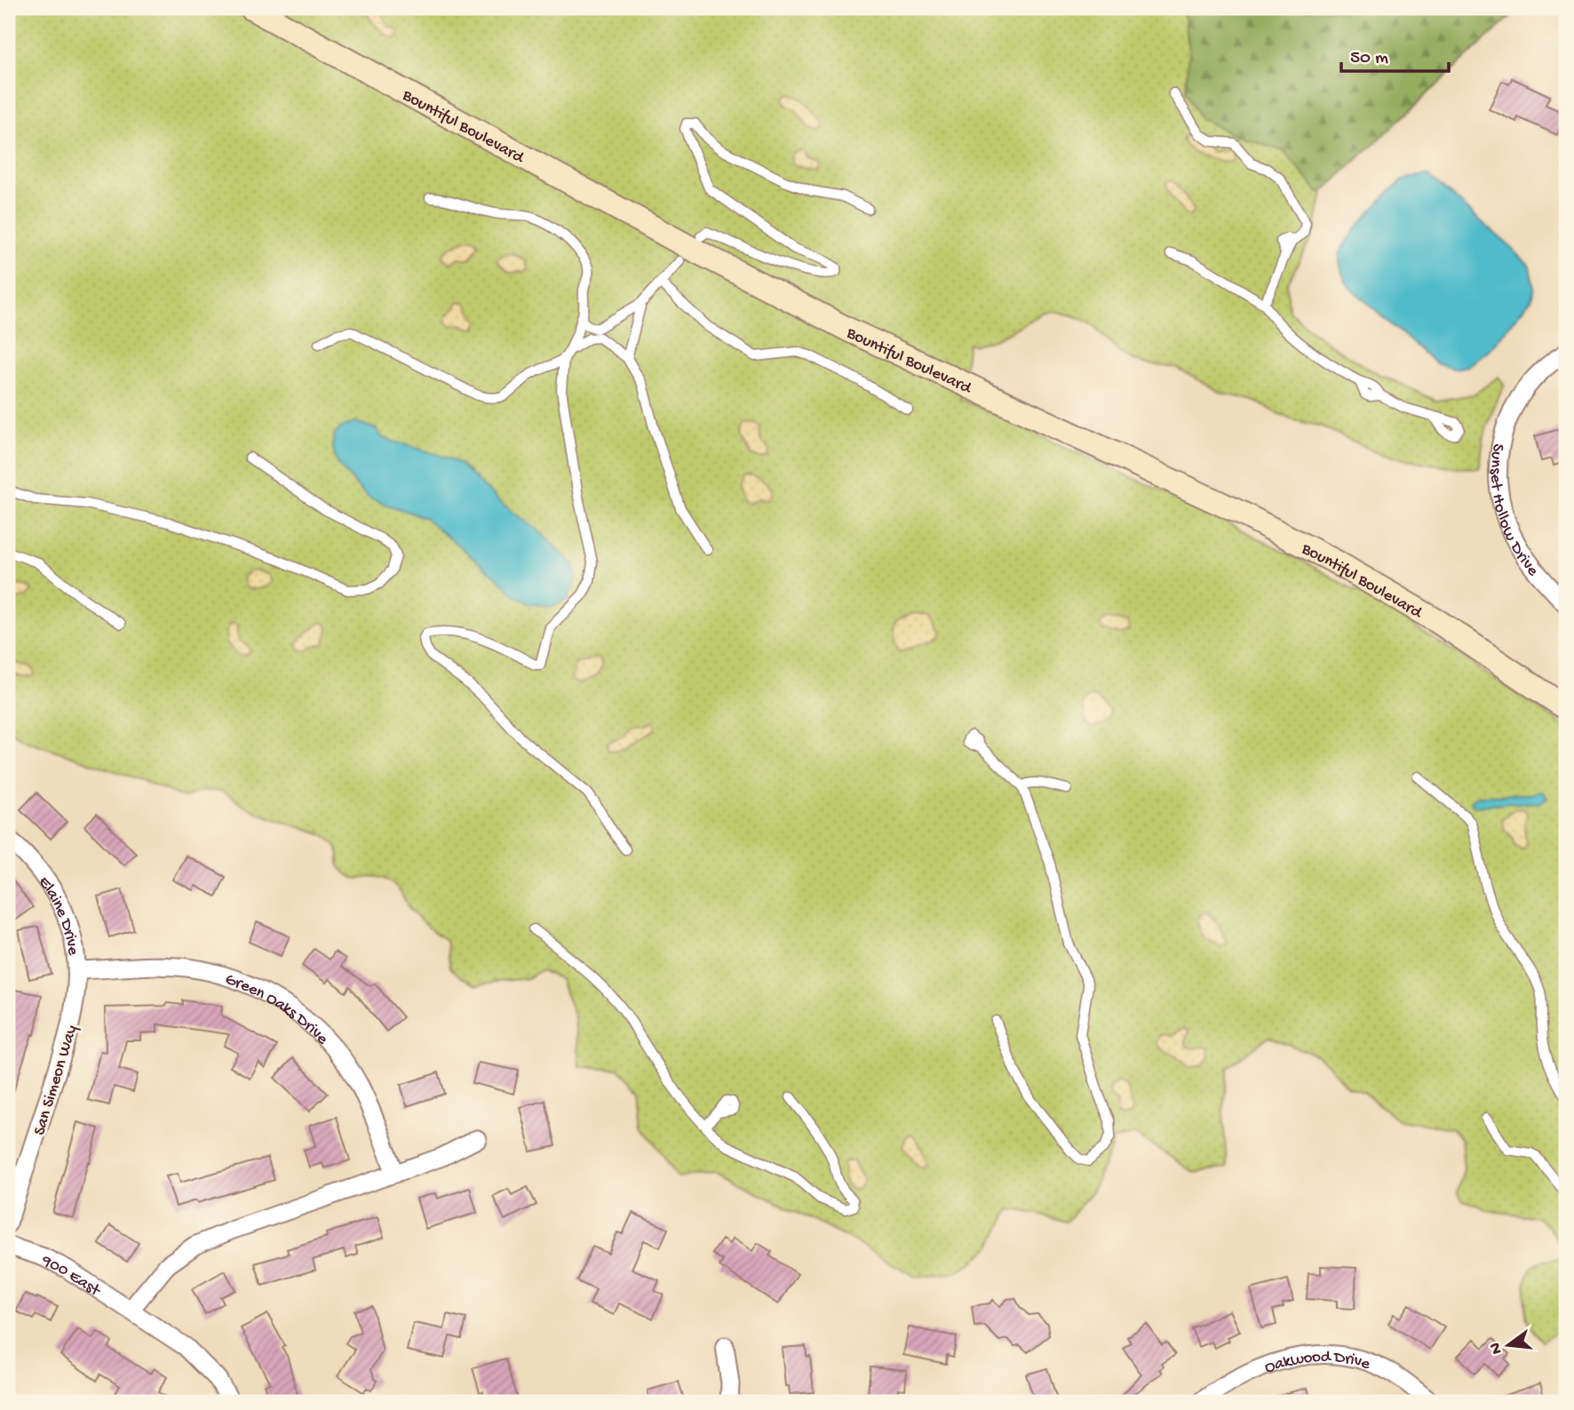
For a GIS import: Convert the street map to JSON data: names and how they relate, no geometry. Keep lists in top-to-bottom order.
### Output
{
  "streets": {
    "main road": ["Bountiful Boulevard"],
    "street": [
      "Sunset Hollow Drive",
      "Elaine Drive",
      "Green Oaks Drive",
      "San Simeon Way",
      "900 East",
      "Oakwood Drive"
    ]
  },
  "crossings": [
    ["Elaine Drive", "Green Oaks Drive"],
    ["Elaine Drive", "San Simeon Way"],
    ["Green Oaks Drive", "San Simeon Way"]
  ],
  "scale_bar": "50 m",
  "north": "left"
}
